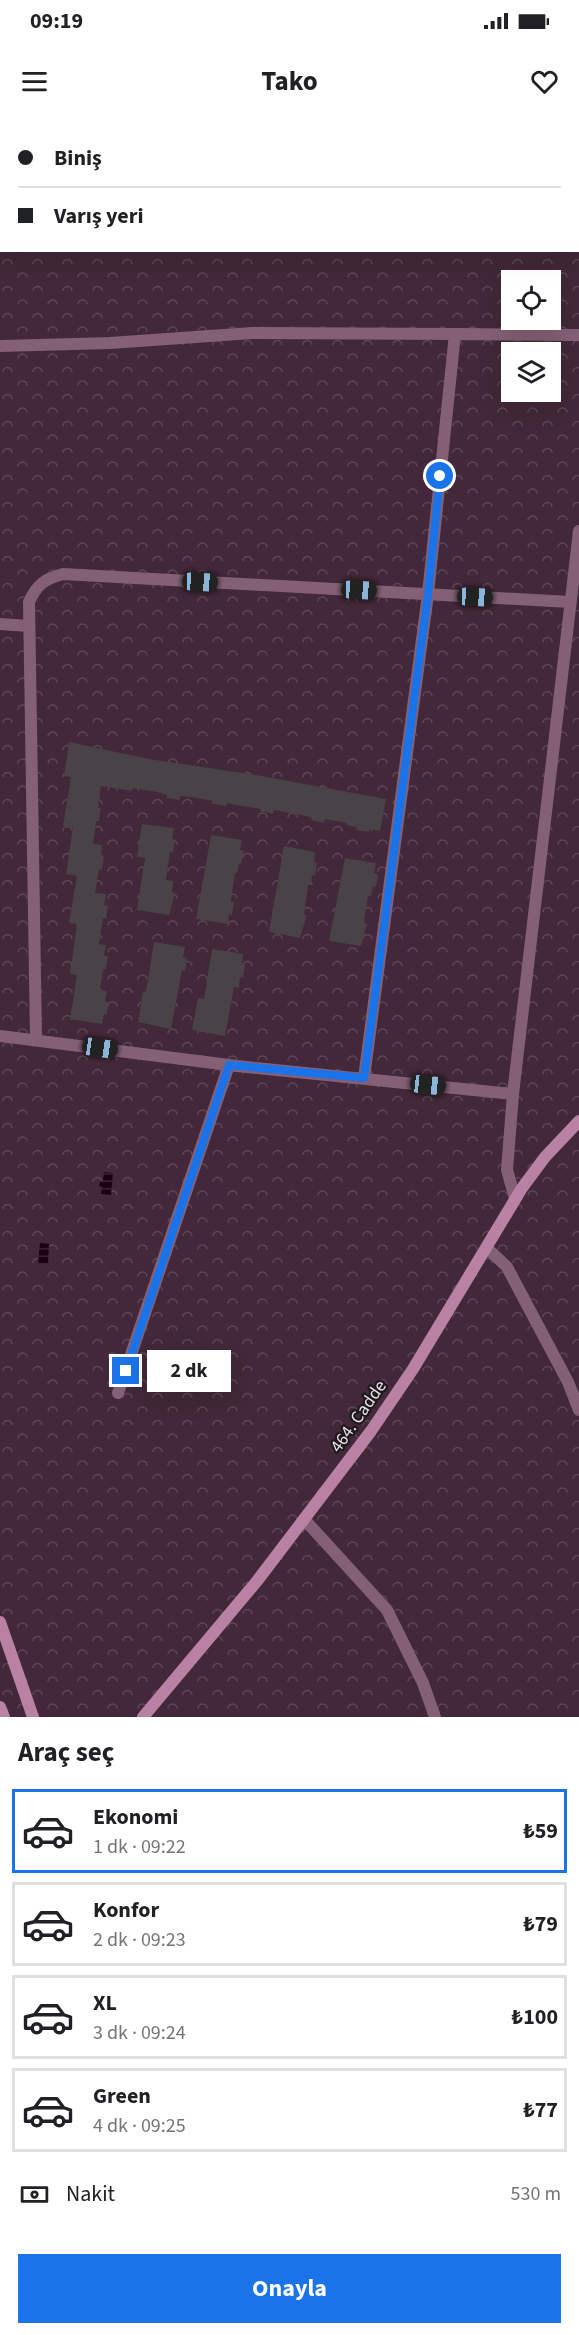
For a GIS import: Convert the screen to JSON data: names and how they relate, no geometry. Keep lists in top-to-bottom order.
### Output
{
  "streets": {
    "street": ["464. Cadde"]
  },
  "page": {
    "status": "09:19",
    "header": "Tako",
    "banner": ["Biniş", "Varış yeri"],
    "bubble": "2 dk",
    "heading": "Araç seç",
    "list": [
      {
        "name": "Ekonomi",
        "note": "1 dk · 09:22",
        "value": "₺59"
      },
      {
        "name": "Konfor",
        "note": "2 dk · 09:23",
        "value": "₺79"
      },
      {
        "name": "XL",
        "note": "3 dk · 09:24",
        "value": "₺100"
      },
      {
        "name": "Green",
        "note": "4 dk · 09:25",
        "value": "₺77"
      }
    ],
    "pay": ["Nakit", "530 m"],
    "buttons": "Onayla"
  }
}
